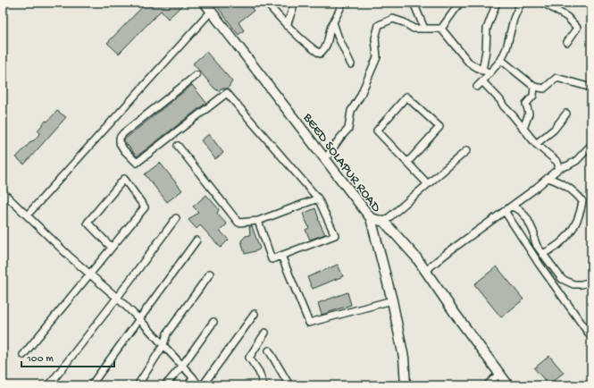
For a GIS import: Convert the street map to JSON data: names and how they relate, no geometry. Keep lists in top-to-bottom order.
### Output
{
  "streets": {
    "main road": ["BEED SOLAPUR ROAD"]
  },
  "scale_bar": "100 m"
}
